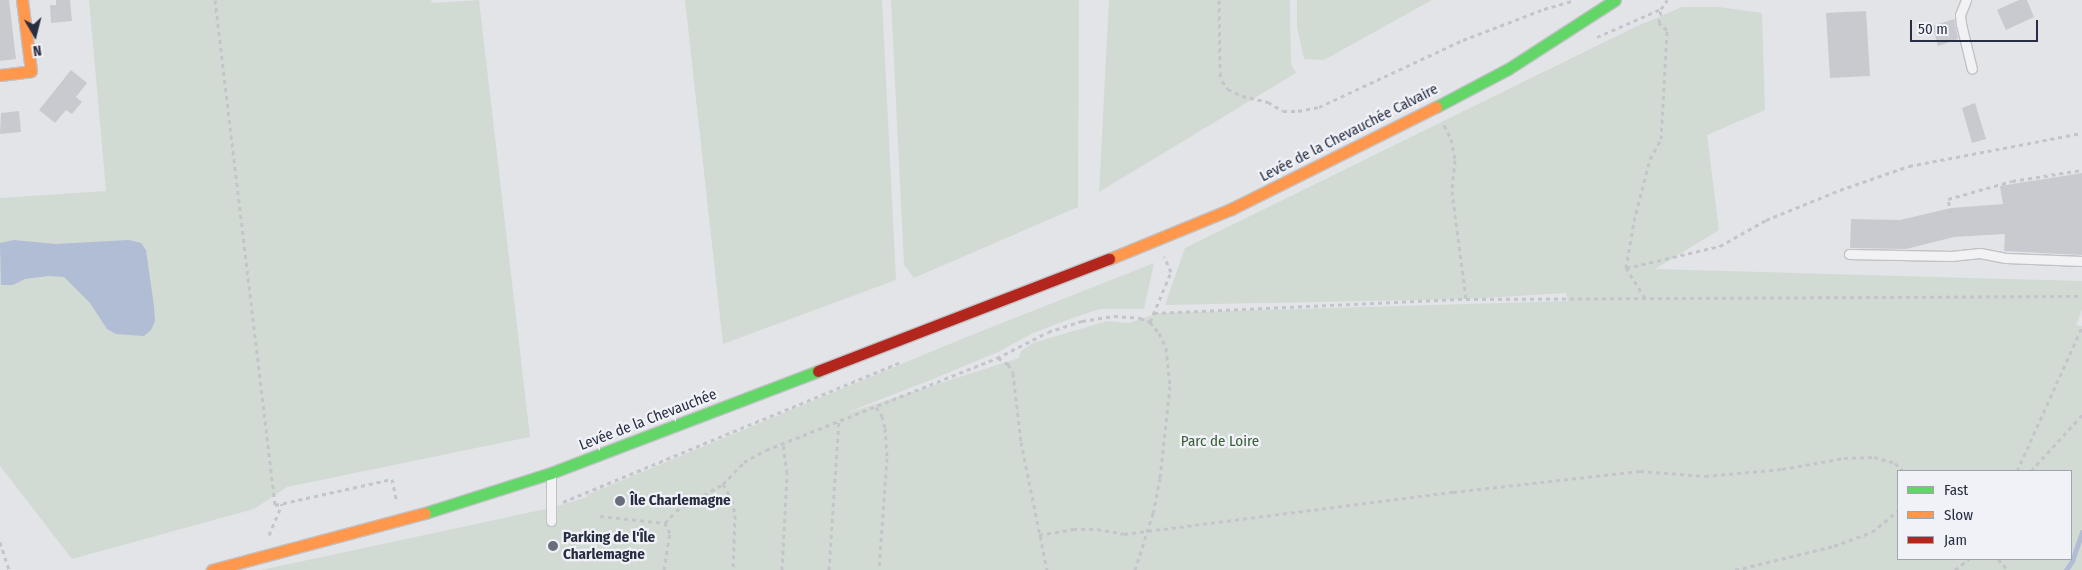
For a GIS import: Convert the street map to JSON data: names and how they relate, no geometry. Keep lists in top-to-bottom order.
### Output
{
  "streets": {
    "street": ["Levée de la Chevauchée Calvaire", "Levée de la Chevauchée"]
  },
  "crossings": [
    ["Levée de la Chevauchée Calvaire", "Levée de la Chevauchée"]
  ],
  "parks": ["Parc de Loire"],
  "places": ["Île Charlemagne", "Parking de l'Île Charlemagne"],
  "legend": ["Fast", "Slow", "Jam"],
  "scale_bar": "50 m",
  "north": "bottom"
}
